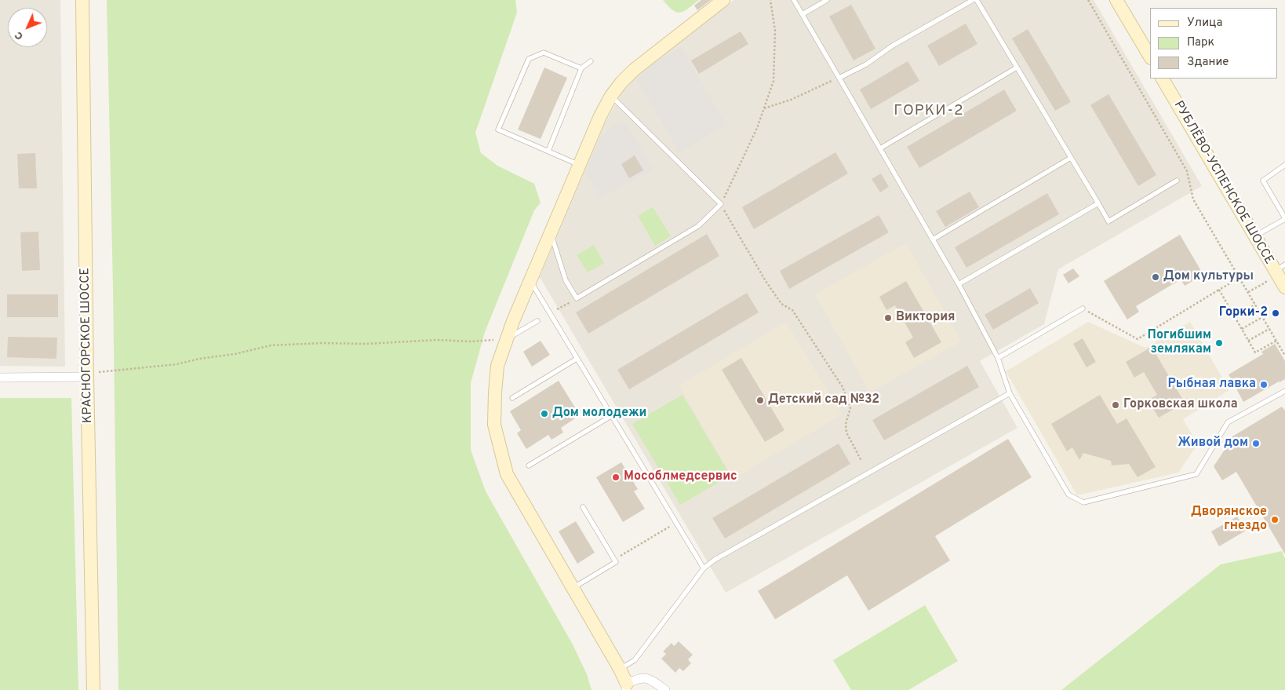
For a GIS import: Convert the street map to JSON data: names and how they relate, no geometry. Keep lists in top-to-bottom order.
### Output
{
  "streets": {
    "street": ["РУБЛЁВО-УСПЕНСКОЕ ШОССЕ", "КРАСНОГОРСКОЕ ШОССЕ"]
  },
  "districts": ["ГОРКИ-2"],
  "places": [
    "Дом культуры",
    "Горки-2",
    "Виктория",
    "Погибшим землякам",
    "Рыбная лавка",
    "Детский сад №32",
    "Горковская школа",
    "Дом молодежи",
    "Живой дом",
    "Мособлмедсервис",
    "Дворянское гнездо"
  ],
  "legend": ["Улица", "Парк", "Здание"],
  "north": "bottom left"
}
